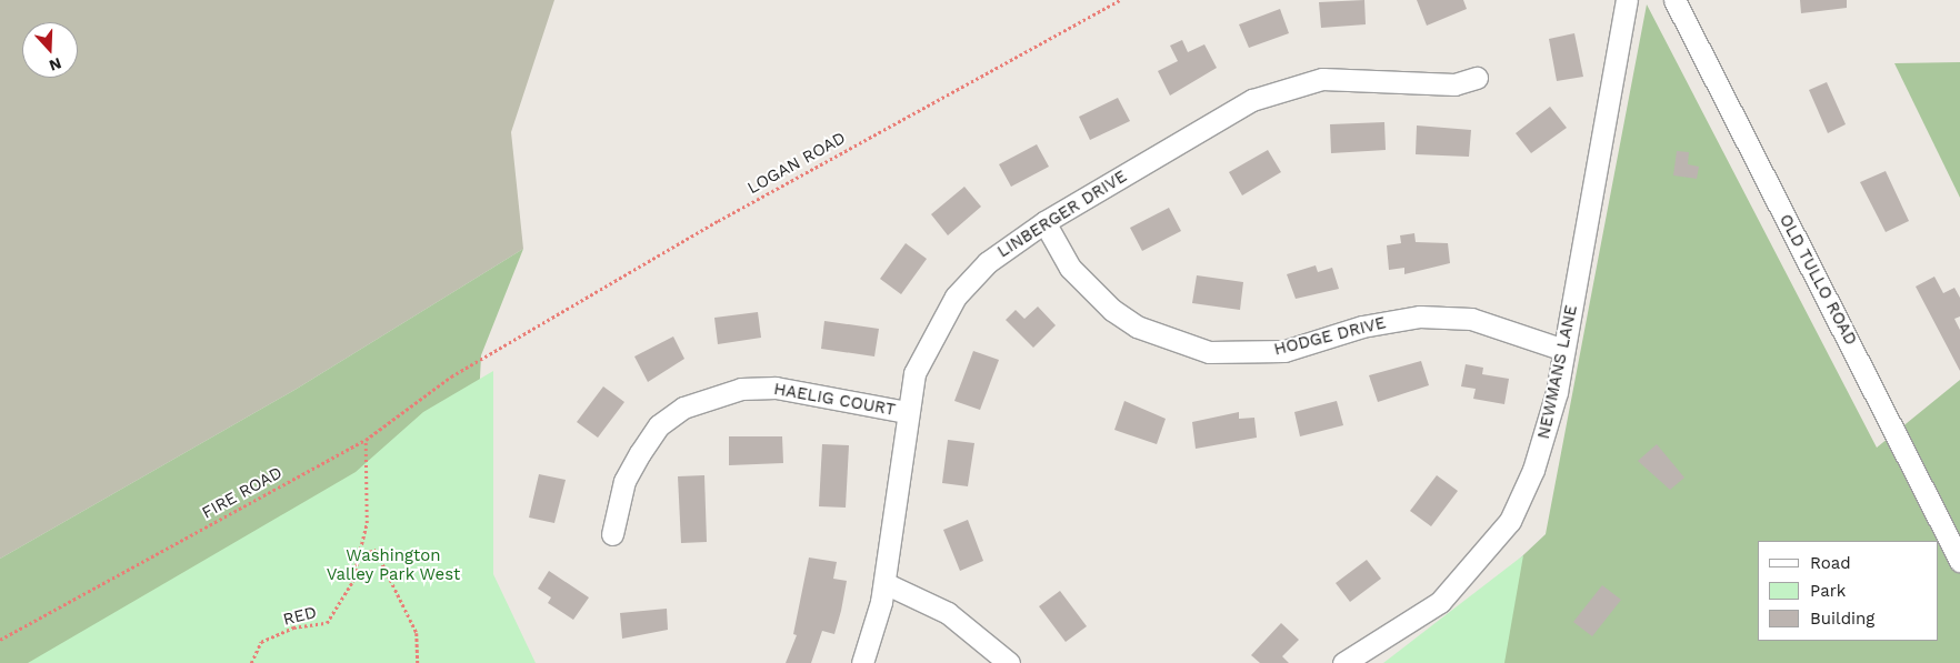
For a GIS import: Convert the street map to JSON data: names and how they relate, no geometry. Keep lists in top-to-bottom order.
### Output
{
  "streets": {
    "street": [
      "LINBERGER DRIVE",
      "OLD TULLO ROAD",
      "HODGE DRIVE",
      "NEWMANS LANE",
      "HAELIG COURT"
    ],
    "path": ["LOGAN ROAD", "FIRE ROAD", "RED"]
  },
  "crossings": [
    ["LOGAN ROAD", "FIRE ROAD"],
    ["LINBERGER DRIVE", "HODGE DRIVE"],
    ["LINBERGER DRIVE", "HAELIG COURT"],
    ["HODGE DRIVE", "NEWMANS LANE"],
    ["FIRE ROAD", "RED"]
  ],
  "parks": ["Washington Valley Park West"],
  "legend": ["Road", "Park", "Building"],
  "north": "bottom"
}
